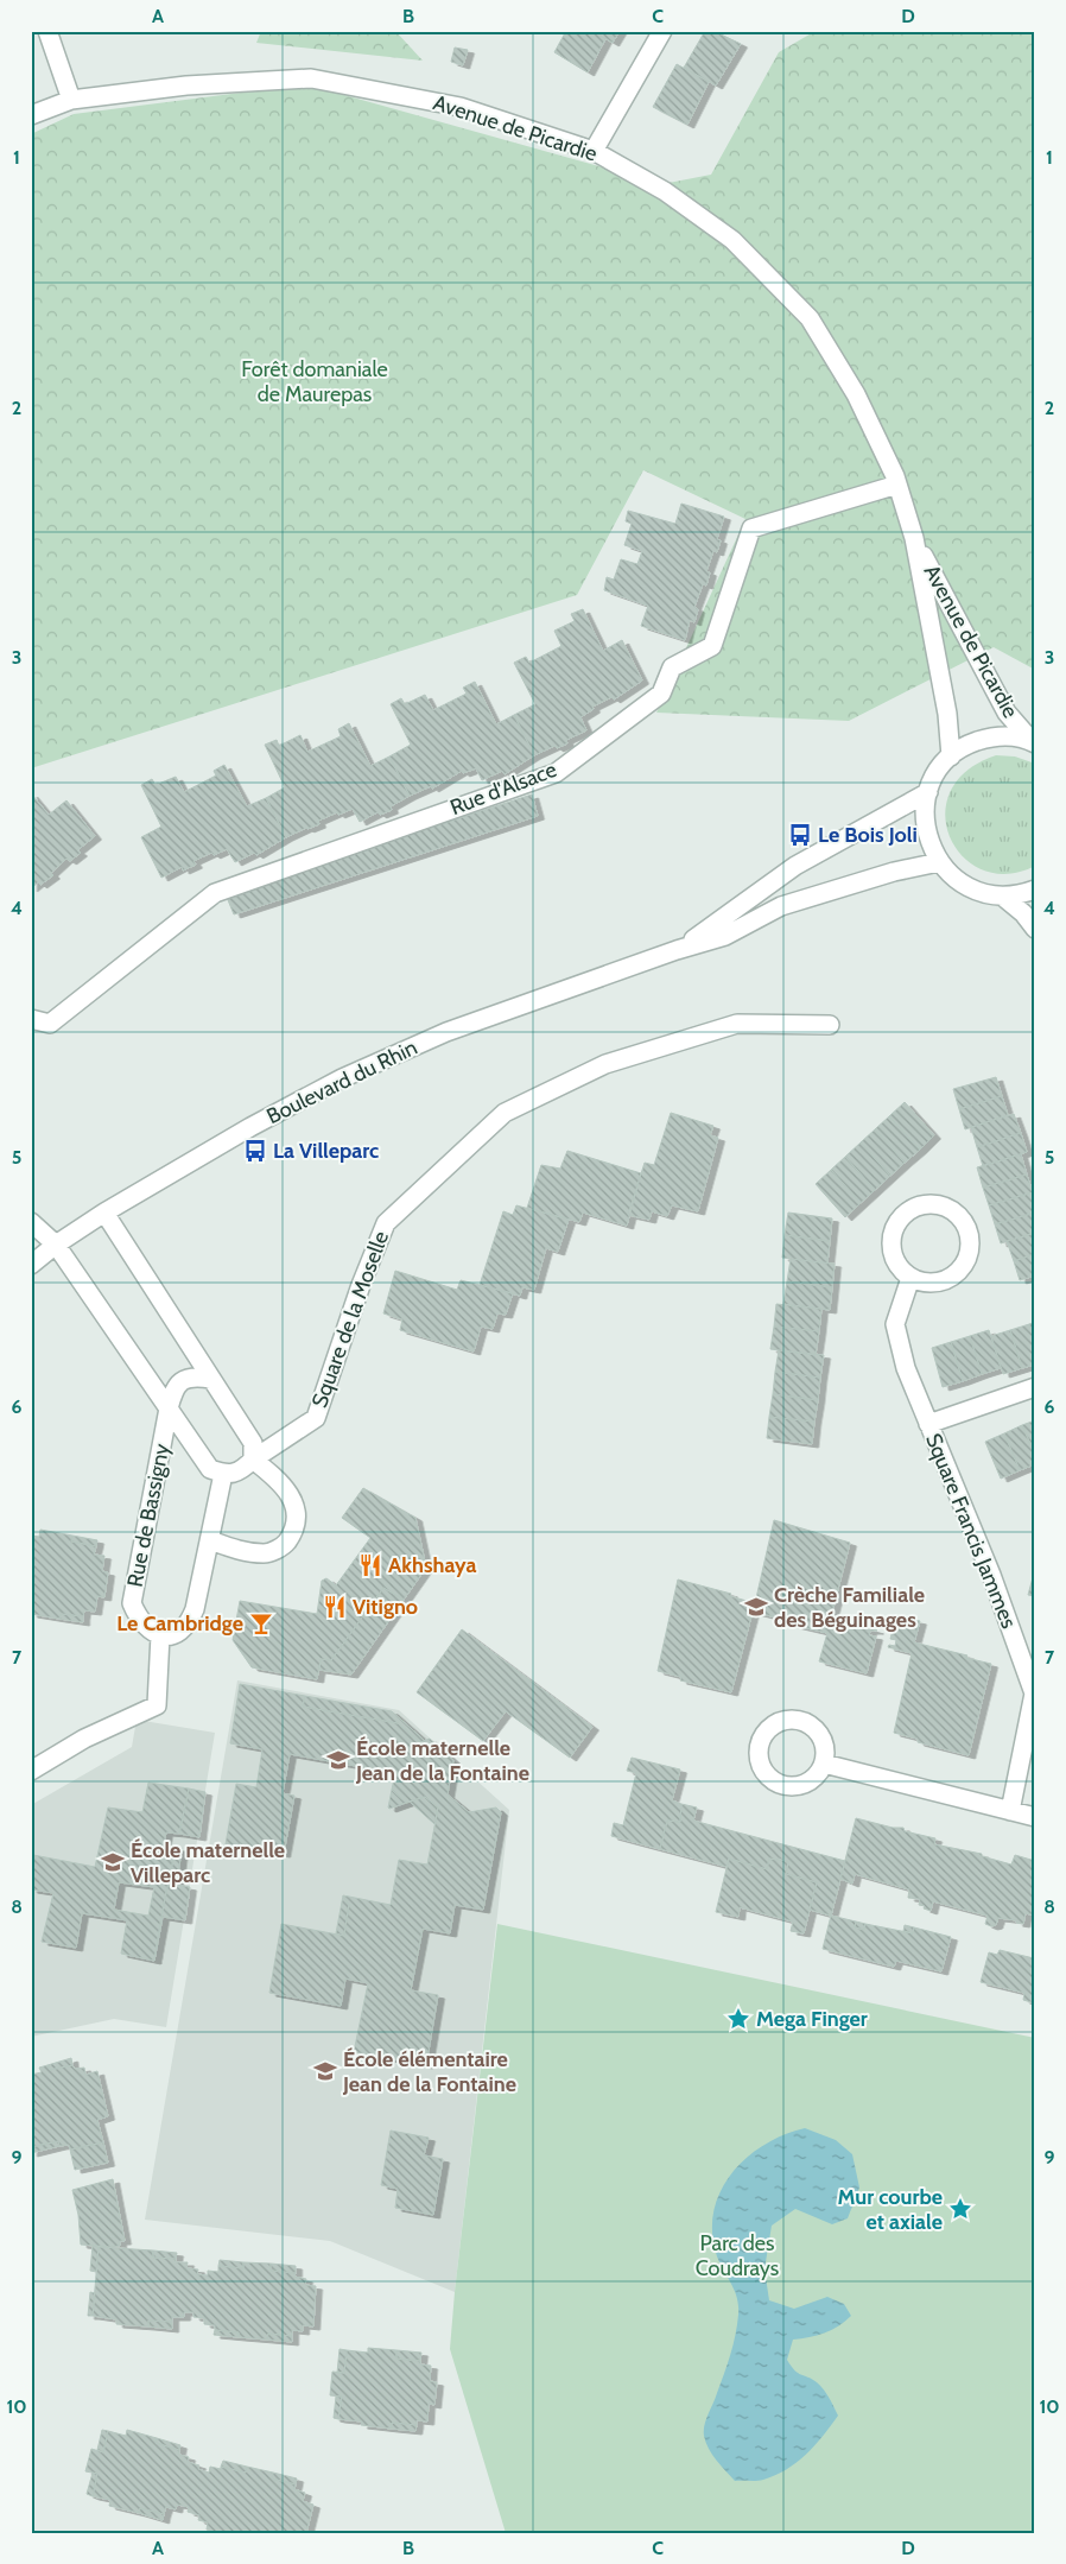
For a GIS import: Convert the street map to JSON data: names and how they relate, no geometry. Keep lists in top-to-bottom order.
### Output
{
  "streets": {
    "street": [
      "Avenue de Picardie",
      "Rue d'Alsace",
      "Boulevard du Rhin",
      "Square de la Moselle",
      "Rue de Bassigny",
      "Square Francis Jammes"
    ]
  },
  "crossings": [
    ["Avenue de Picardie", "Rue d'Alsace"],
    ["Boulevard du Rhin", "Rue de Bassigny"],
    ["Square de la Moselle", "Rue de Bassigny"]
  ],
  "parks": ["Forêt domaniale de Maurepas", "Parc des Coudrays"],
  "places": {
    "bus stop": ["Le Bois Joli", "La Villeparc"],
    "restaurant": ["Akhshaya", "Vitigno"],
    "school or university": [
      "Crèche Familiale des Béguinages",
      "École maternelle Jean de la Fontaine",
      "École maternelle Villeparc",
      "École élémentaire Jean de la Fontaine"
    ],
    "bar": ["Le Cambridge"],
    "place": ["Mega Finger", "Mur courbe et axiale"]
  },
  "grid": {
    "columns": [
      "A",
      "B",
      "C",
      "D"
    ],
    "rows": [
      "1",
      "2",
      "3",
      "4",
      "5",
      "6",
      "7",
      "8",
      "9",
      "10"
    ]
  }
}
